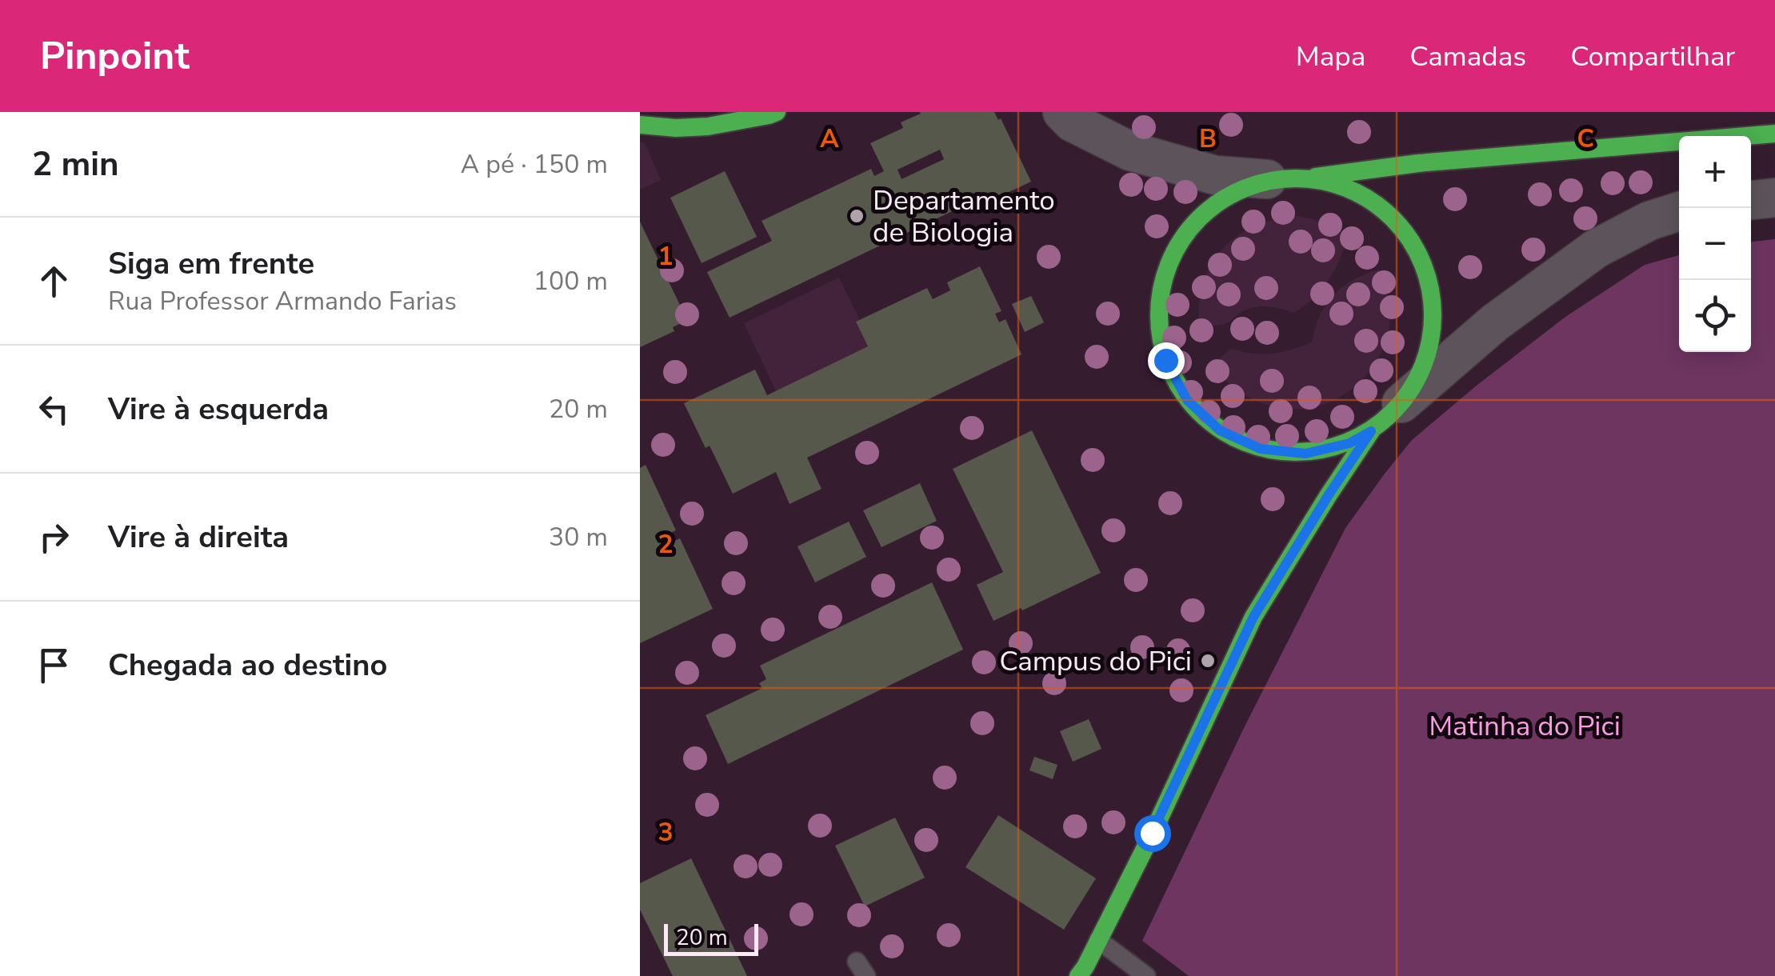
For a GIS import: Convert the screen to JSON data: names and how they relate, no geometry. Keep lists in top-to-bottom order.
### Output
{
  "parks": ["Matinha do Pici"],
  "places": ["Departamento de Biologia", "Campus do Pici"],
  "scale_bar": "20 m",
  "page": {
    "header": "Pinpoint",
    "nav": ["Mapa", "Camadas", "Compartilhar"],
    "heading": ["2 min", "A pé · 150 m"],
    "map_buttons": ["+", "−"],
    "list": [
      ["Siga em frente", "Rua Professor Armando Farias", "100 m"],
      ["Vire à esquerda", "20 m"],
      ["Vire à direita", "30 m"],
      "Chegada ao destino"
    ],
    "scale": "20 m"
  },
  "grid": {
    "columns": ["A", "B", "C"],
    "rows": ["1", "2", "3"]
  }
}
